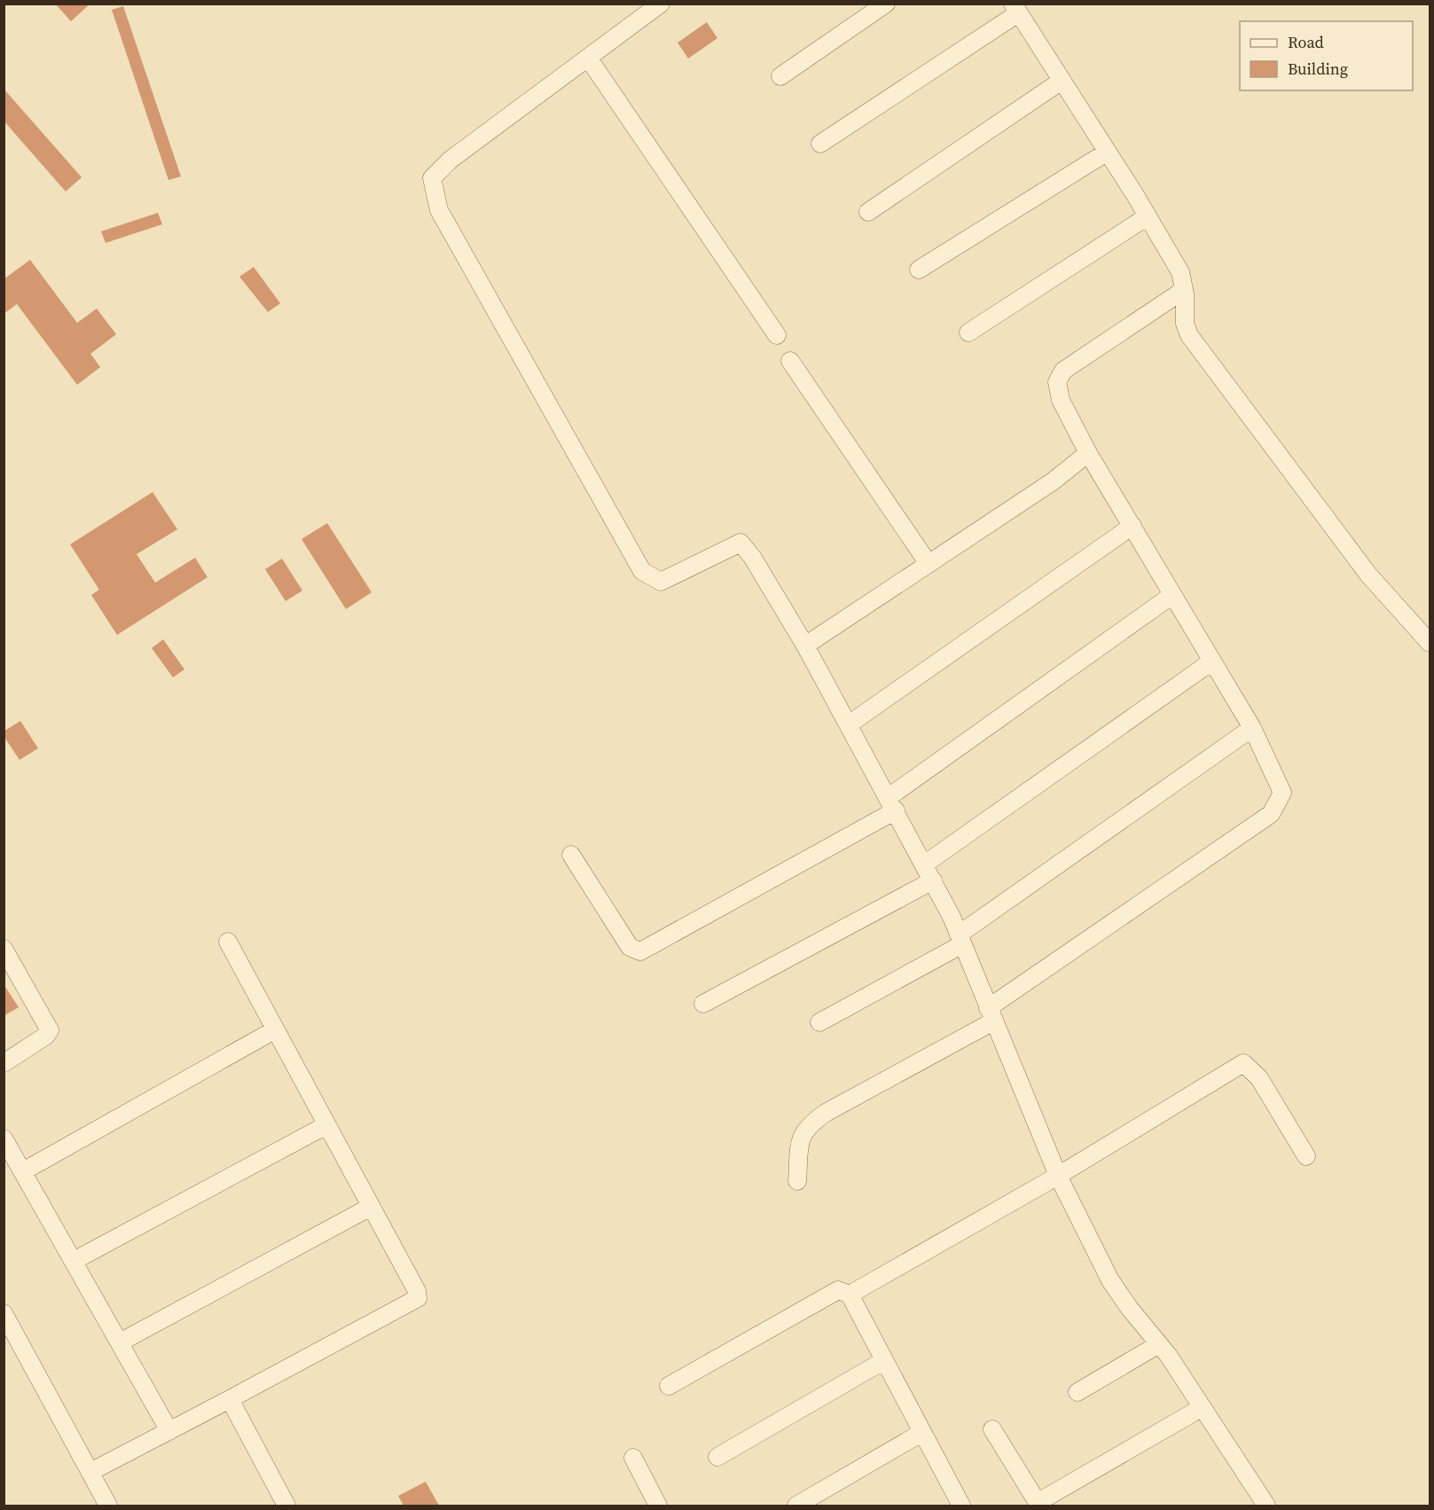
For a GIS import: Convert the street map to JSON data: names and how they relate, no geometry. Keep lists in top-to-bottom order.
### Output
{
  "legend": ["Road", "Building"]
}
